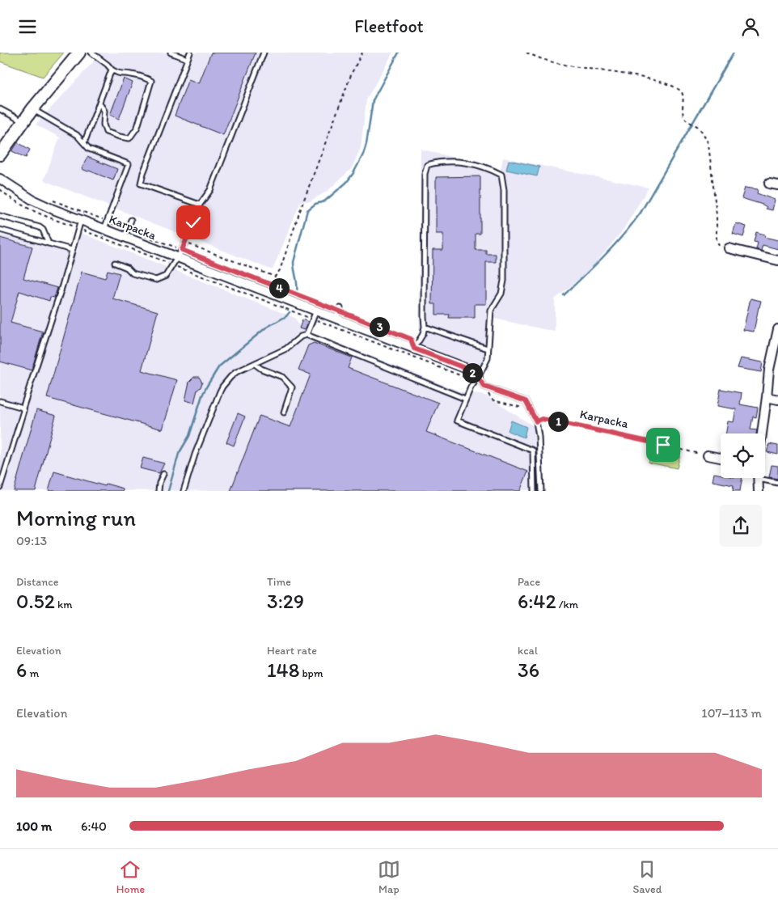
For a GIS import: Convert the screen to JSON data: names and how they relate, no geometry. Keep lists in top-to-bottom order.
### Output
{
  "streets": {
    "street": ["Karpacka"]
  },
  "page": {
    "header": "Fleetfoot",
    "pins": [
      "4",
      "3",
      "2",
      "1"
    ],
    "heading": ["Morning run", "09:13"],
    "stats": [
      ["Distance", "0.52 km"],
      ["Time", "3:29"],
      ["Pace", "6:42 /km"],
      ["Elevation", "6 m"],
      ["Heart rate", "148 bpm"],
      ["kcal", "36"]
    ],
    "chart": ["Elevation", "107–113 m"],
    "list": [
      {
        "name": "100 m",
        "note": "6:40"
      }
    ],
    "tabs": ["Home", "Map", "Saved"]
  }
}
